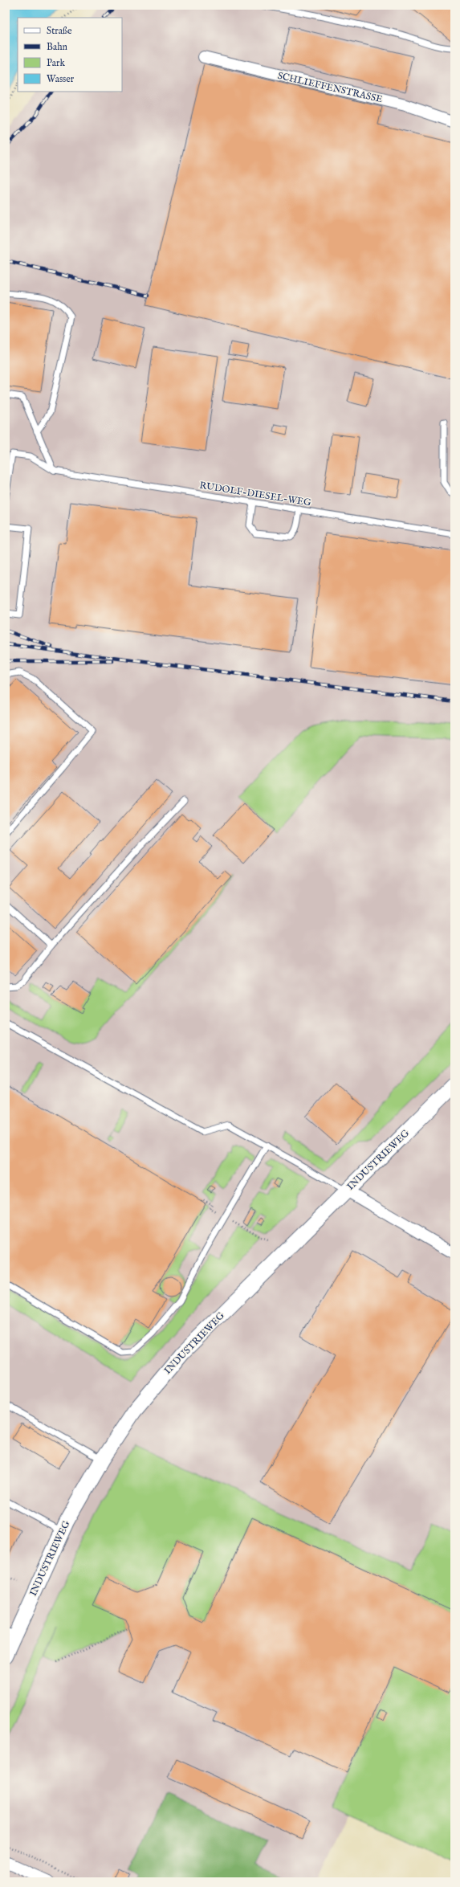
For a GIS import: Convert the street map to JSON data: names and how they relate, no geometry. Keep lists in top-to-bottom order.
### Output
{
  "streets": {
    "street": ["SCHLIEFFENSTRASSE", "INDUSTRIEWEG"],
    "lane": ["RUDOLF-DIESEL-WEG"]
  },
  "legend": [
    "Straße",
    "Bahn",
    "Park",
    "Wasser"
  ]
}
